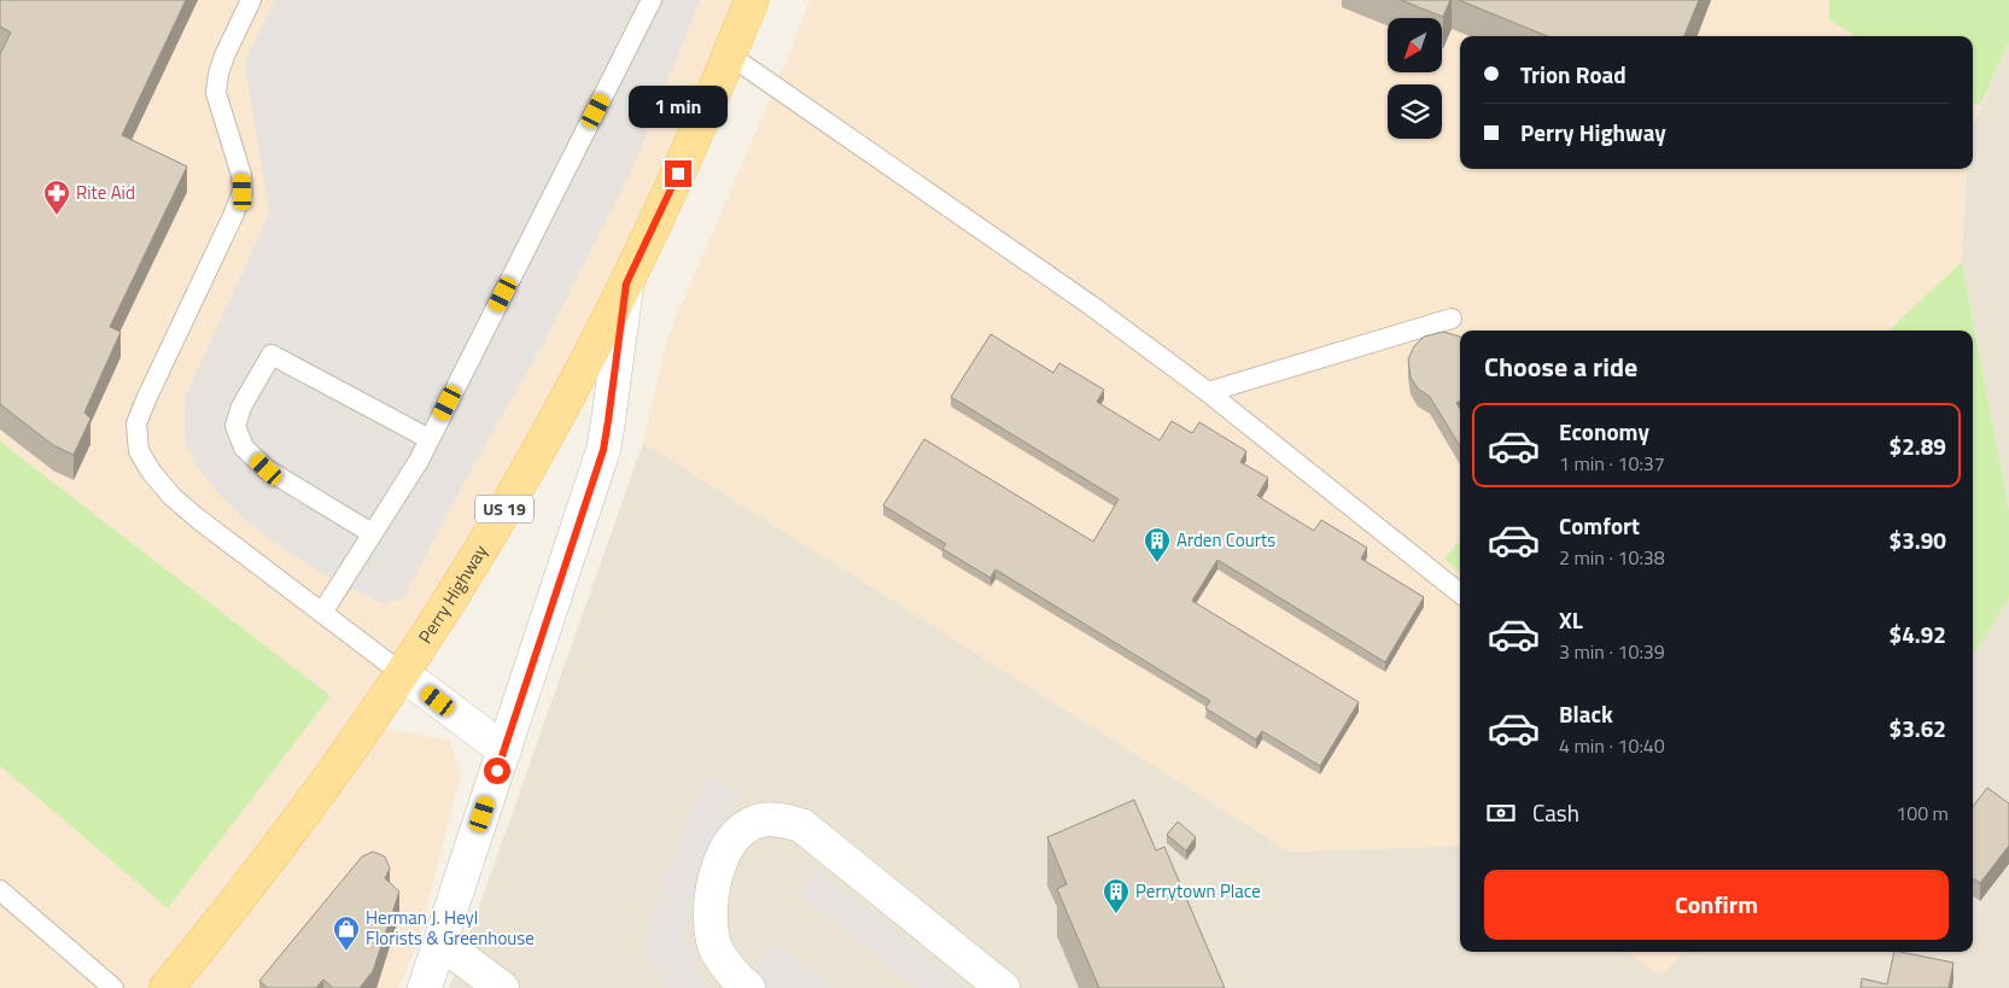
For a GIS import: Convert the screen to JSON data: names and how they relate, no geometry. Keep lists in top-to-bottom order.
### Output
{
  "streets": {
    "main road": ["US 19", "Perry Highway"]
  },
  "places": {
    "pharmacy": ["Rite Aid"],
    "building": ["Arden Courts", "Perrytown Place"],
    "shop": ["Herman J. Heyl Florists & Greenhouse"]
  },
  "north": "bottom left",
  "page": {
    "banner": ["Trion Road", "Perry Highway"],
    "bubble": "1 min",
    "heading": "Choose a ride",
    "list": [
      {
        "name": "Economy",
        "note": "1 min · 10:37",
        "value": "$2.89"
      },
      {
        "name": "Comfort",
        "note": "2 min · 10:38",
        "value": "$3.90"
      },
      {
        "name": "XL",
        "note": "3 min · 10:39",
        "value": "$4.92"
      },
      {
        "name": "Black",
        "note": "4 min · 10:40",
        "value": "$3.62"
      }
    ],
    "pay": ["Cash", "100 m"],
    "buttons": "Confirm"
  }
}
